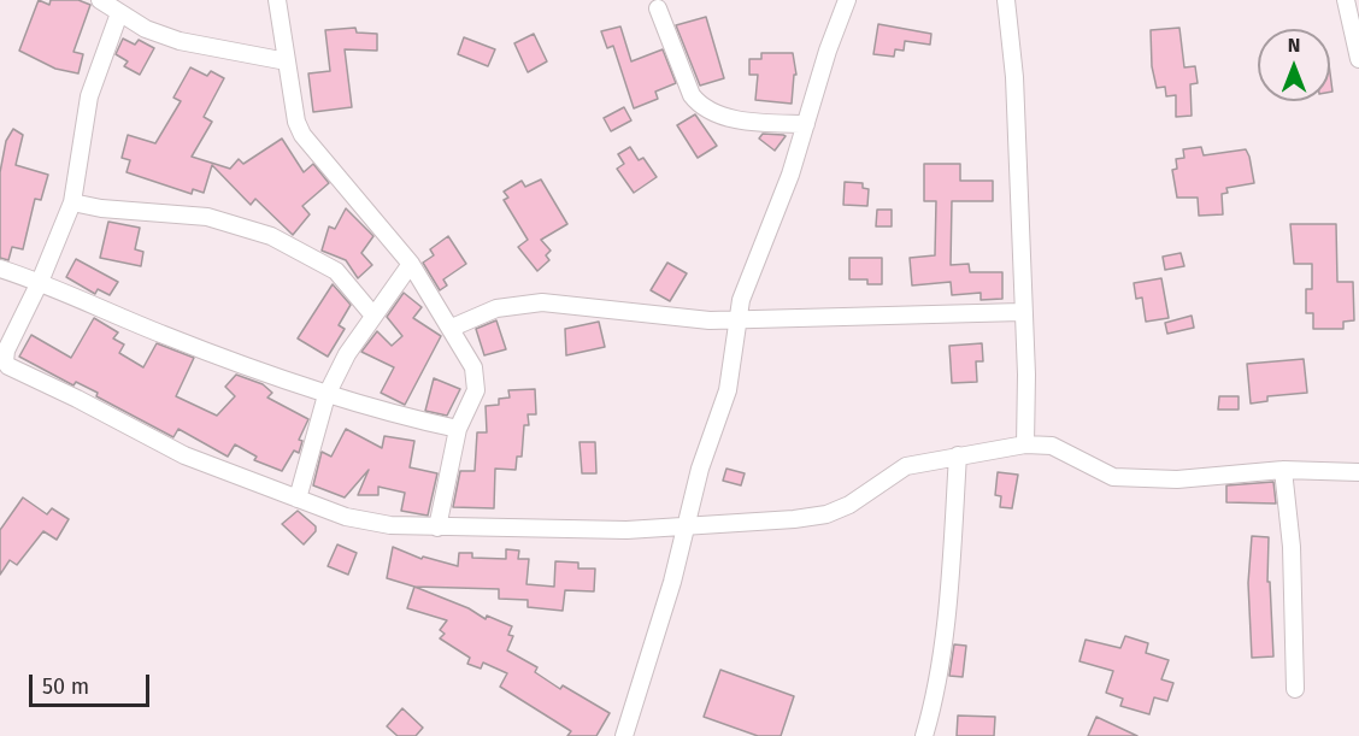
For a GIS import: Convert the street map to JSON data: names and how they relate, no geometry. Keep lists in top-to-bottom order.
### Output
{
  "scale_bar": "50 m",
  "north": "top"
}
